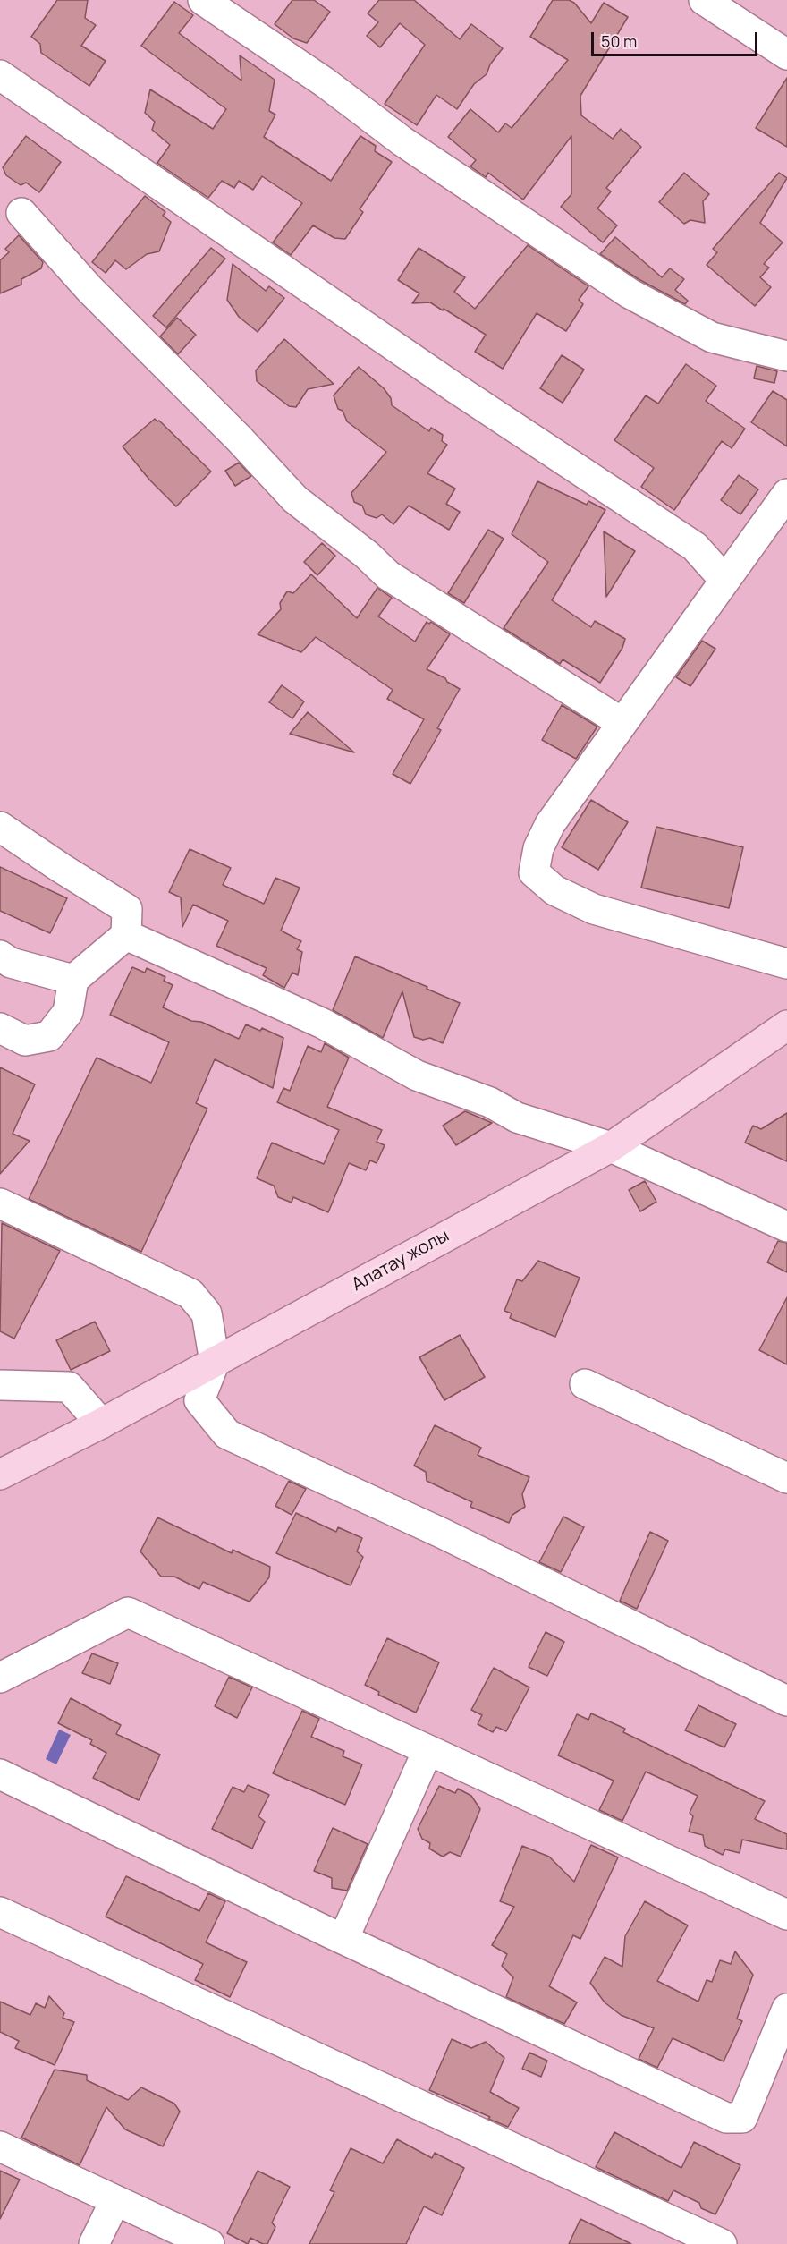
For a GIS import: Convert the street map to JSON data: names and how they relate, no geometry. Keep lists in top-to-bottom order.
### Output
{
  "streets": {
    "main road": ["Алатау жолы"]
  },
  "scale_bar": "50 m"
}
